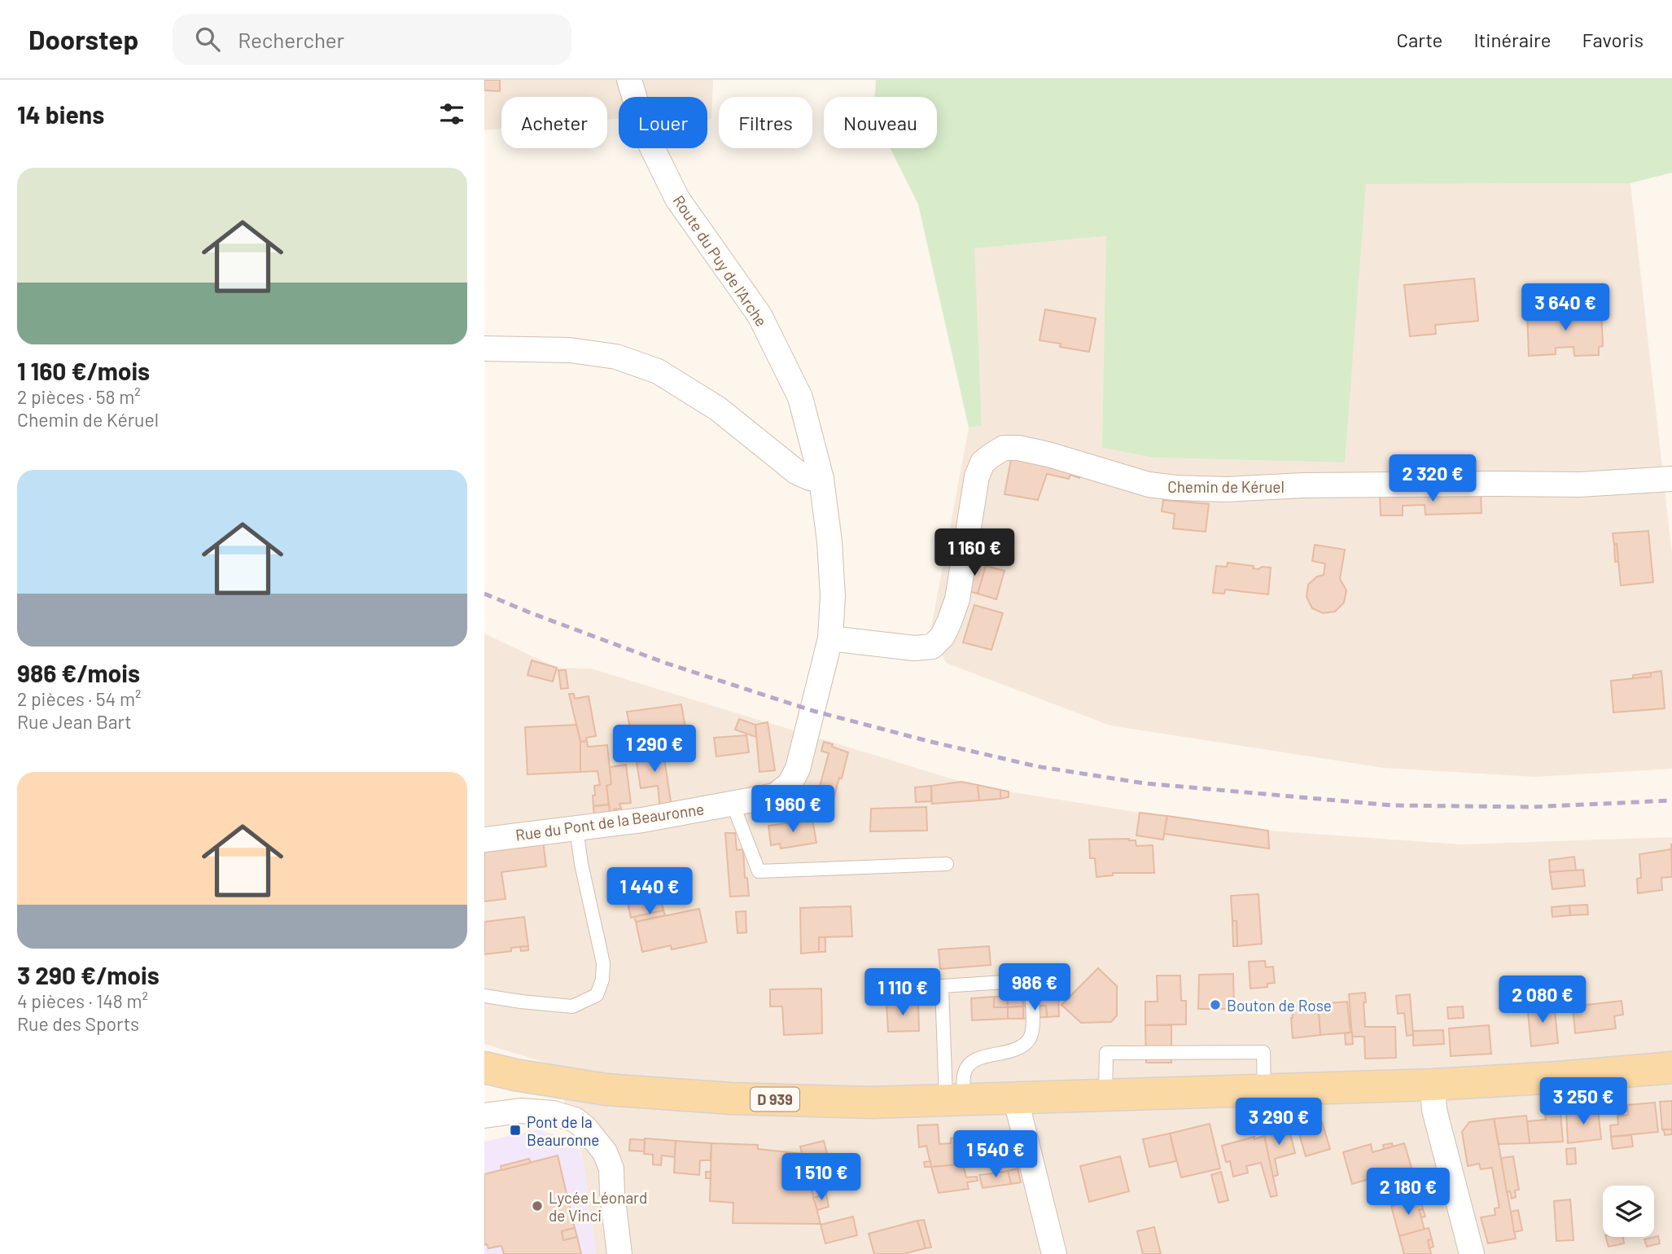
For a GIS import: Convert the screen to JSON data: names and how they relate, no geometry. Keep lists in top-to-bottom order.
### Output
{
  "streets": {
    "main road": ["D 939"],
    "street": ["Route du Puy de l'Arche", "Chemin de Kéruel", "Rue du Pont de la Beauronne"]
  },
  "crossings": [
    ["Route du Puy de l'Arche", "Chemin de Kéruel"],
    ["Route du Puy de l'Arche", "Rue du Pont de la Beauronne"]
  ],
  "places": {
    "other": ["Bouton de Rose", "Lycée Léonard de Vinci"],
    "transit": ["Pont de la Beauronne"]
  },
  "page": {
    "header": "Doorstep",
    "search": "Rechercher",
    "nav": ["Carte", "Itinéraire", "Favoris"],
    "heading": "14 biens",
    "chip": [
      "Acheter",
      "Louer",
      "Filtres",
      "Nouveau"
    ],
    "list": [
      {
        "name": "1 160 €/mois",
        "note": "2 pièces · 58 m² · Chemin de Kéruel"
      },
      {
        "name": "986 €/mois",
        "note": "2 pièces · 54 m² · Rue Jean Bart"
      },
      {
        "name": "3 290 €/mois",
        "note": "4 pièces · 148 m² · Rue des Sports"
      }
    ],
    "price": [
      "3 640 €",
      "2 320 €",
      "1 160 €",
      "1 290 €",
      "1 960 €",
      "1 440 €",
      "986 €",
      "1 110 €",
      "2 080 €",
      "3 250 €",
      "3 290 €",
      "1 540 €",
      "1 510 €",
      "2 180 €"
    ]
  }
}
